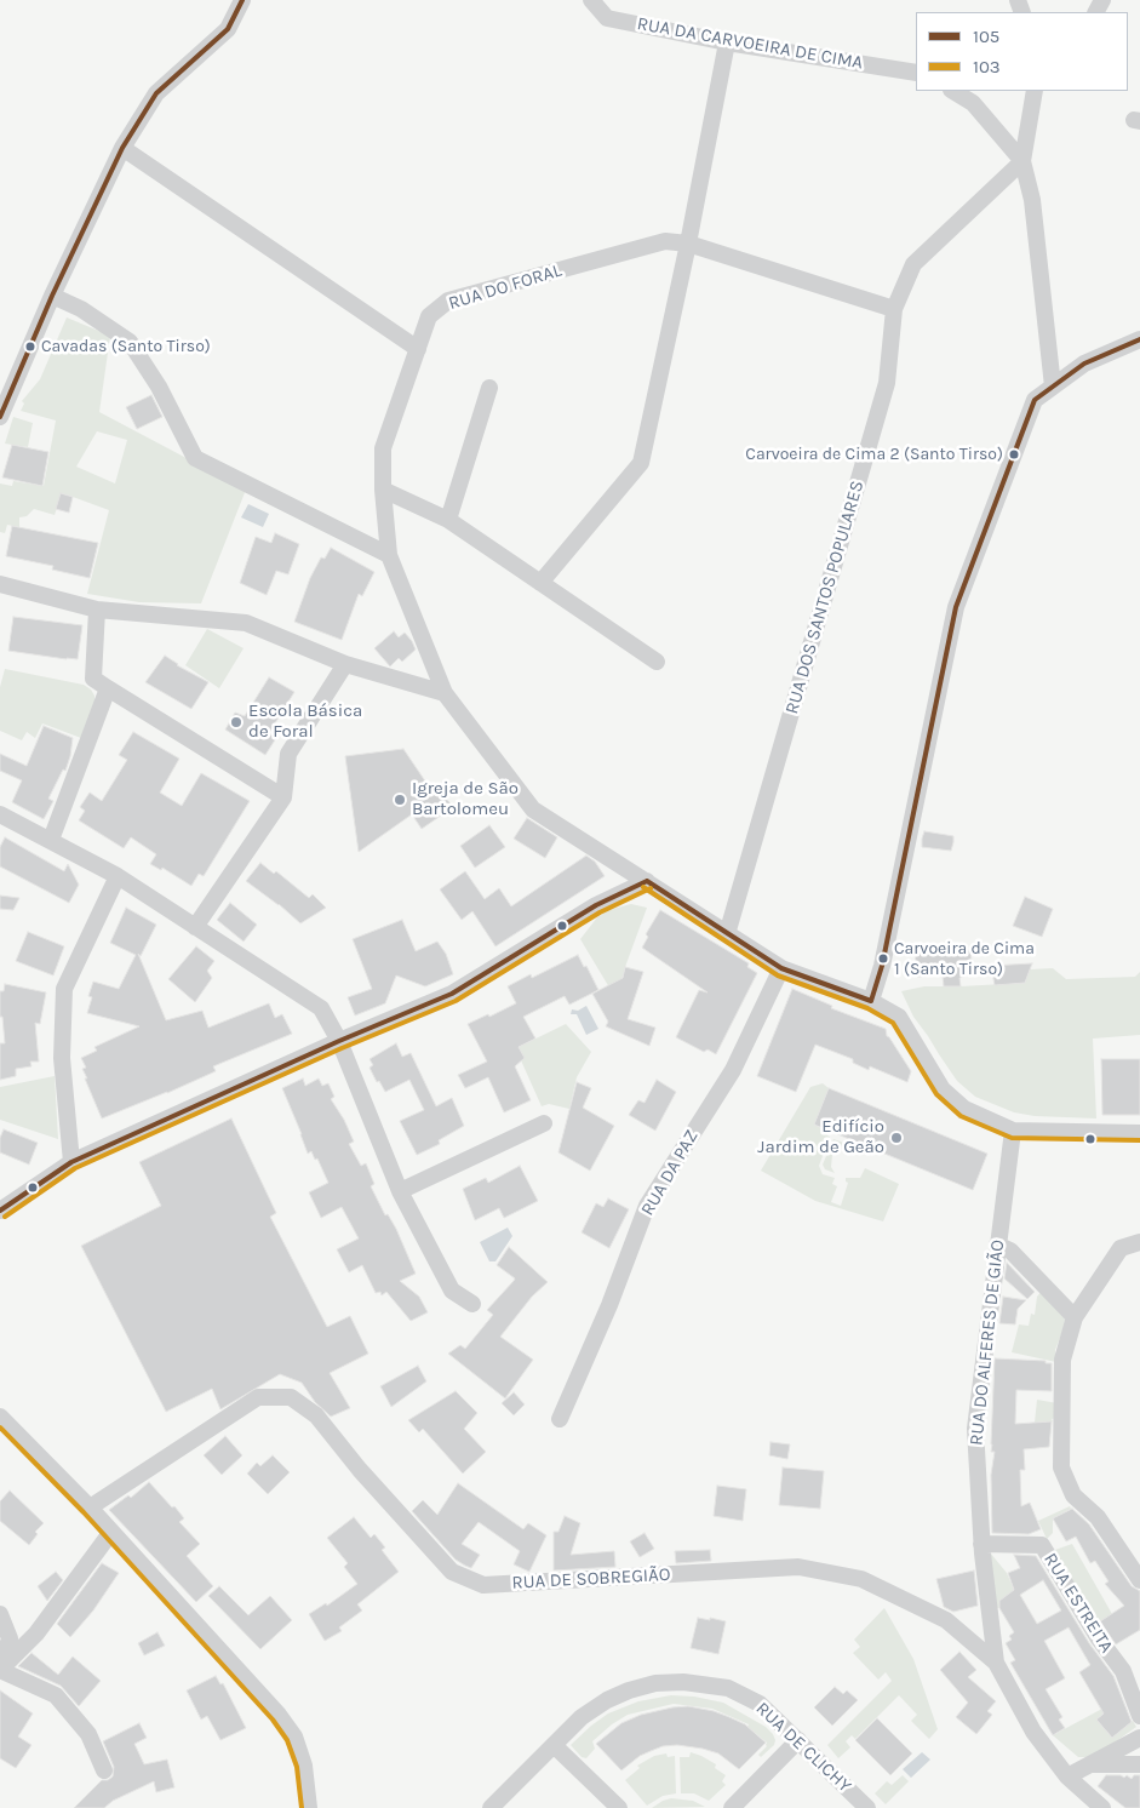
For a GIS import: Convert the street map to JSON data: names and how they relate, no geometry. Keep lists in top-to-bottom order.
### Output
{
  "streets": {
    "street": [
      "RUA DA CARVOEIRA DE CIMA",
      "RUA DO FORAL",
      "RUA DOS SANTOS POPULARES",
      "RUA DA PAZ",
      "RUA DO ALFERES DE GIÃO",
      "RUA DE SOBREGIÃO",
      "RUA ESTREITA",
      "RUA DE CLICHY"
    ]
  },
  "crossings": [
    ["RUA DO FORAL", "RUA DOS SANTOS POPULARES"],
    ["RUA DO FORAL", "RUA DA PAZ"],
    ["RUA DO FORAL", "RUA DO ALFERES DE GIÃO"],
    ["RUA DO ALFERES DE GIÃO", "RUA DE SOBREGIÃO"],
    ["RUA DO ALFERES DE GIÃO", "RUA ESTREITA"]
  ],
  "places": [
    "Cavadas (Santo Tirso)",
    "Carvoeira de Cima 2 (Santo Tirso)",
    "Escola Básica de Foral",
    "Igreja de São Bartolomeu",
    "Carvoeira de Cima 1 (Santo Tirso)",
    "Edifício Jardim de Geão"
  ],
  "lines": ["transit line 105", "transit line 103"],
  "legend": ["105", "103"]
}
